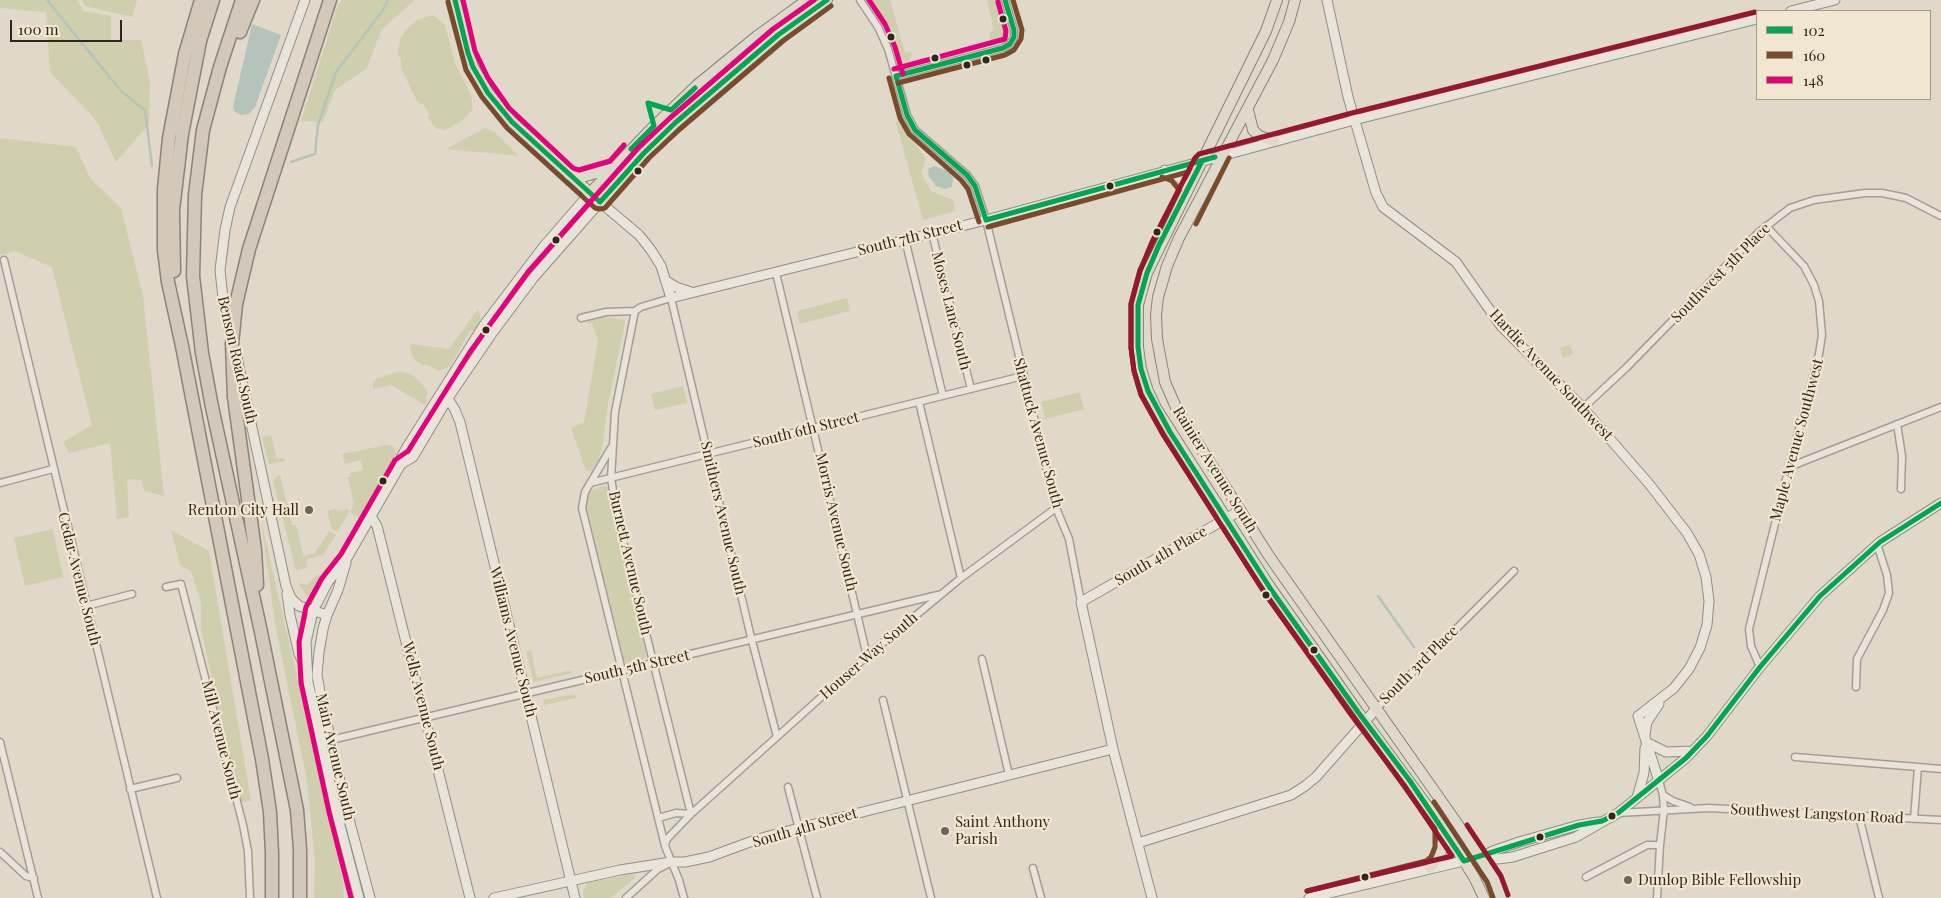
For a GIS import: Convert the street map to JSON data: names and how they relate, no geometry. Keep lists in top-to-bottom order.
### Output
{
  "streets": {
    "main road": ["Rainier Avenue South"],
    "street": [
      "South 7th Street",
      "Southwest 5th Place",
      "Moses Lane South",
      "Benson Road South",
      "Hardie Avenue Southwest",
      "South 6th Street",
      "Shattuck Avenue South",
      "Maple Avenue Southwest",
      "Smithers Avenue South",
      "Morris Avenue South",
      "South 4th Place",
      "Burnett Avenue South",
      "Cedar Avenue South",
      "Williams Avenue South",
      "Houser Way South",
      "South 3rd Place",
      "South 5th Street",
      "Wells Avenue South",
      "Mill Avenue South",
      "Main Avenue South",
      "Southwest Langston Road",
      "South 4th Street"
    ]
  },
  "crossings": [
    ["South 7th Street", "Moses Lane South"],
    ["South 7th Street", "Hardie Avenue Southwest"],
    ["South 7th Street", "Shattuck Avenue South"],
    ["South 7th Street", "Rainier Avenue South"],
    ["South 7th Street", "Smithers Avenue South"],
    ["South 7th Street", "Morris Avenue South"],
    ["South 7th Street", "Burnett Avenue South"],
    ["Southwest 5th Place", "Hardie Avenue Southwest"],
    ["Southwest 5th Place", "Maple Avenue Southwest"],
    ["Moses Lane South", "South 6th Street"],
    ["Benson Road South", "Main Avenue South"],
    ["Hardie Avenue Southwest", "Southwest Langston Road"],
    ["South 6th Street", "Shattuck Avenue South"],
    ["South 6th Street", "Smithers Avenue South"],
    ["South 6th Street", "Morris Avenue South"],
    ["South 6th Street", "Burnett Avenue South"],
    ["Shattuck Avenue South", "South 4th Place"],
    ["Shattuck Avenue South", "Houser Way South"],
    ["Shattuck Avenue South", "South 3rd Place"],
    ["Shattuck Avenue South", "South 4th Street"],
    ["Rainier Avenue South", "South 4th Place"],
    ["Rainier Avenue South", "South 3rd Place"],
    ["Smithers Avenue South", "Houser Way South"],
    ["Smithers Avenue South", "South 5th Street"],
    ["Morris Avenue South", "Houser Way South"],
    ["Morris Avenue South", "South 5th Street"],
    ["Burnett Avenue South", "Houser Way South"],
    ["Burnett Avenue South", "South 5th Street"],
    ["Burnett Avenue South", "South 4th Street"],
    ["Williams Avenue South", "South 5th Street"],
    ["Williams Avenue South", "South 4th Street"],
    ["Houser Way South", "South 5th Street"],
    ["South 5th Street", "Wells Avenue South"],
    ["South 5th Street", "Main Avenue South"]
  ],
  "places": ["Renton City Hall", "Saint Anthony Parish", "Dunlop Bible Fellowship"],
  "lines": ["transit line 102", "transit line 160", "transit line 148"],
  "legend": ["102", "160", "148"],
  "scale_bar": "100 m"
}
